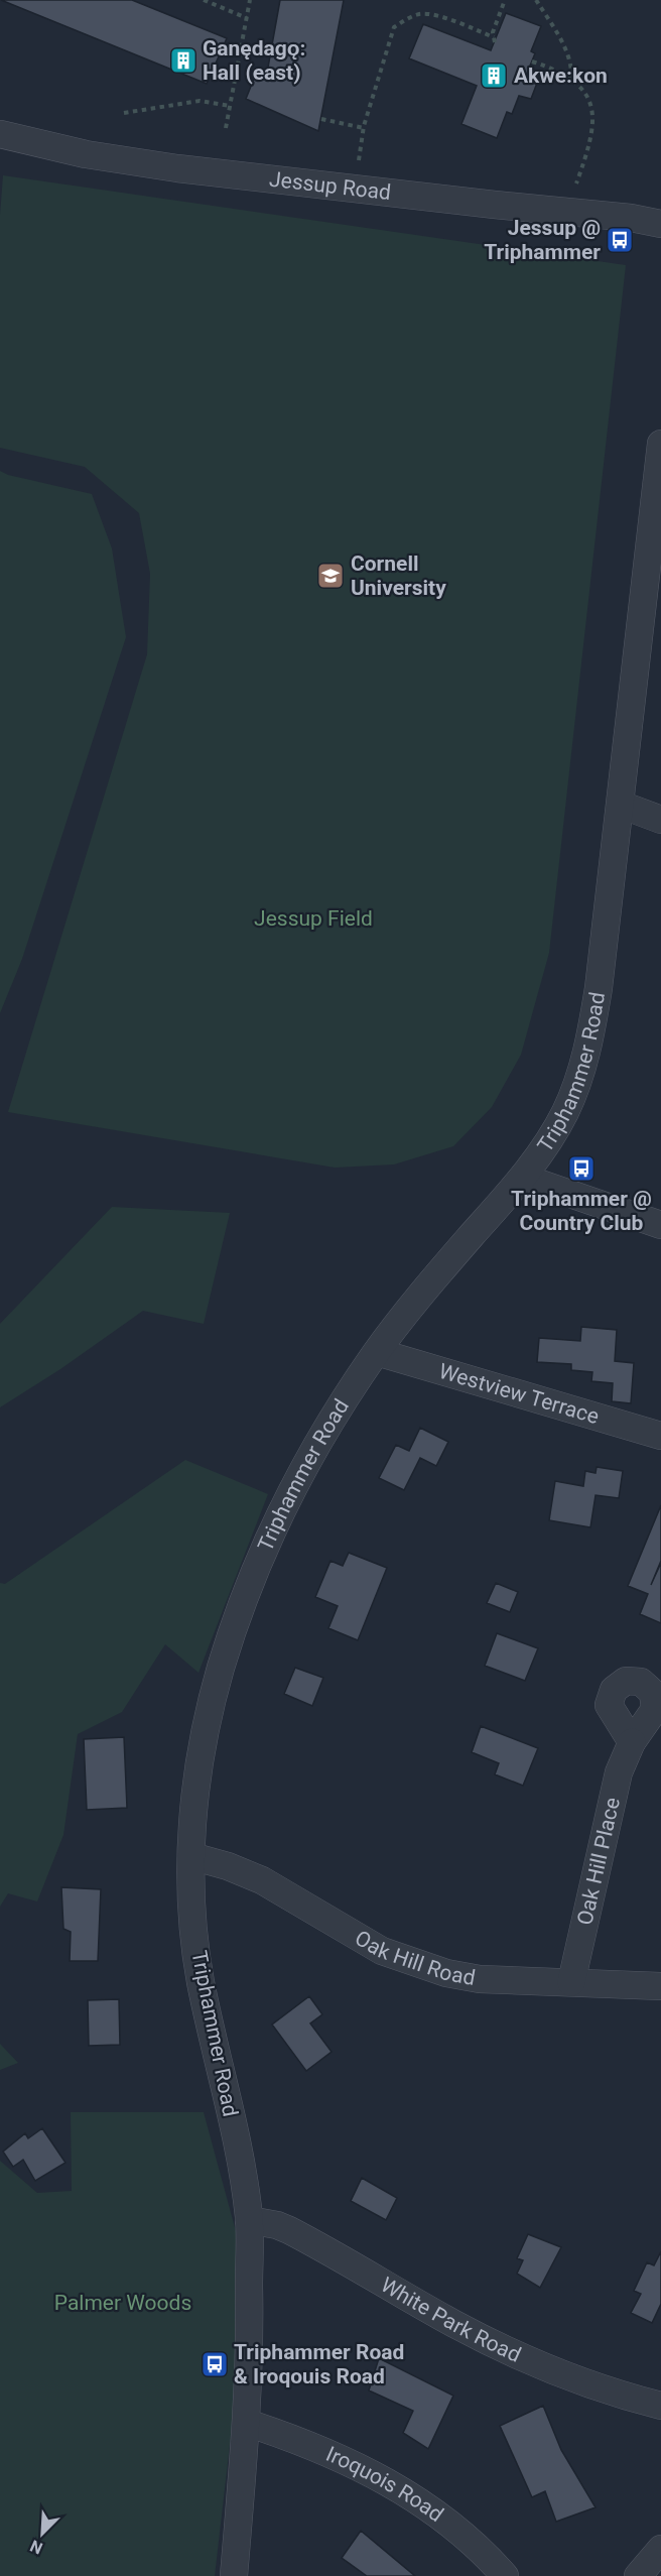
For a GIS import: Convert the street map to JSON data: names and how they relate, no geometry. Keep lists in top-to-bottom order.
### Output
{
  "streets": {
    "street": [
      "Jessup Road",
      "Triphammer Road",
      "Westview Terrace",
      "Oak Hill Place",
      "Oak Hill Road",
      "White Park Road",
      "Iroquois Road"
    ]
  },
  "crossings": [
    ["Triphammer Road", "Westview Terrace"],
    ["Triphammer Road", "Oak Hill Road"],
    ["Triphammer Road", "White Park Road"],
    ["Triphammer Road", "Iroquois Road"],
    ["Oak Hill Place", "Oak Hill Road"]
  ],
  "parks": ["Jessup Field", "Palmer Woods"],
  "places": {
    "building": ["Ganędagǫ: Hall (east)", "Akwe:kon"],
    "bus stop": ["Jessup @ Triphammer", "Triphammer @ Country Club", "Triphammer Road & Iroqouis Road"],
    "school or university": ["Cornell University"]
  },
  "north": "bottom left"
}
